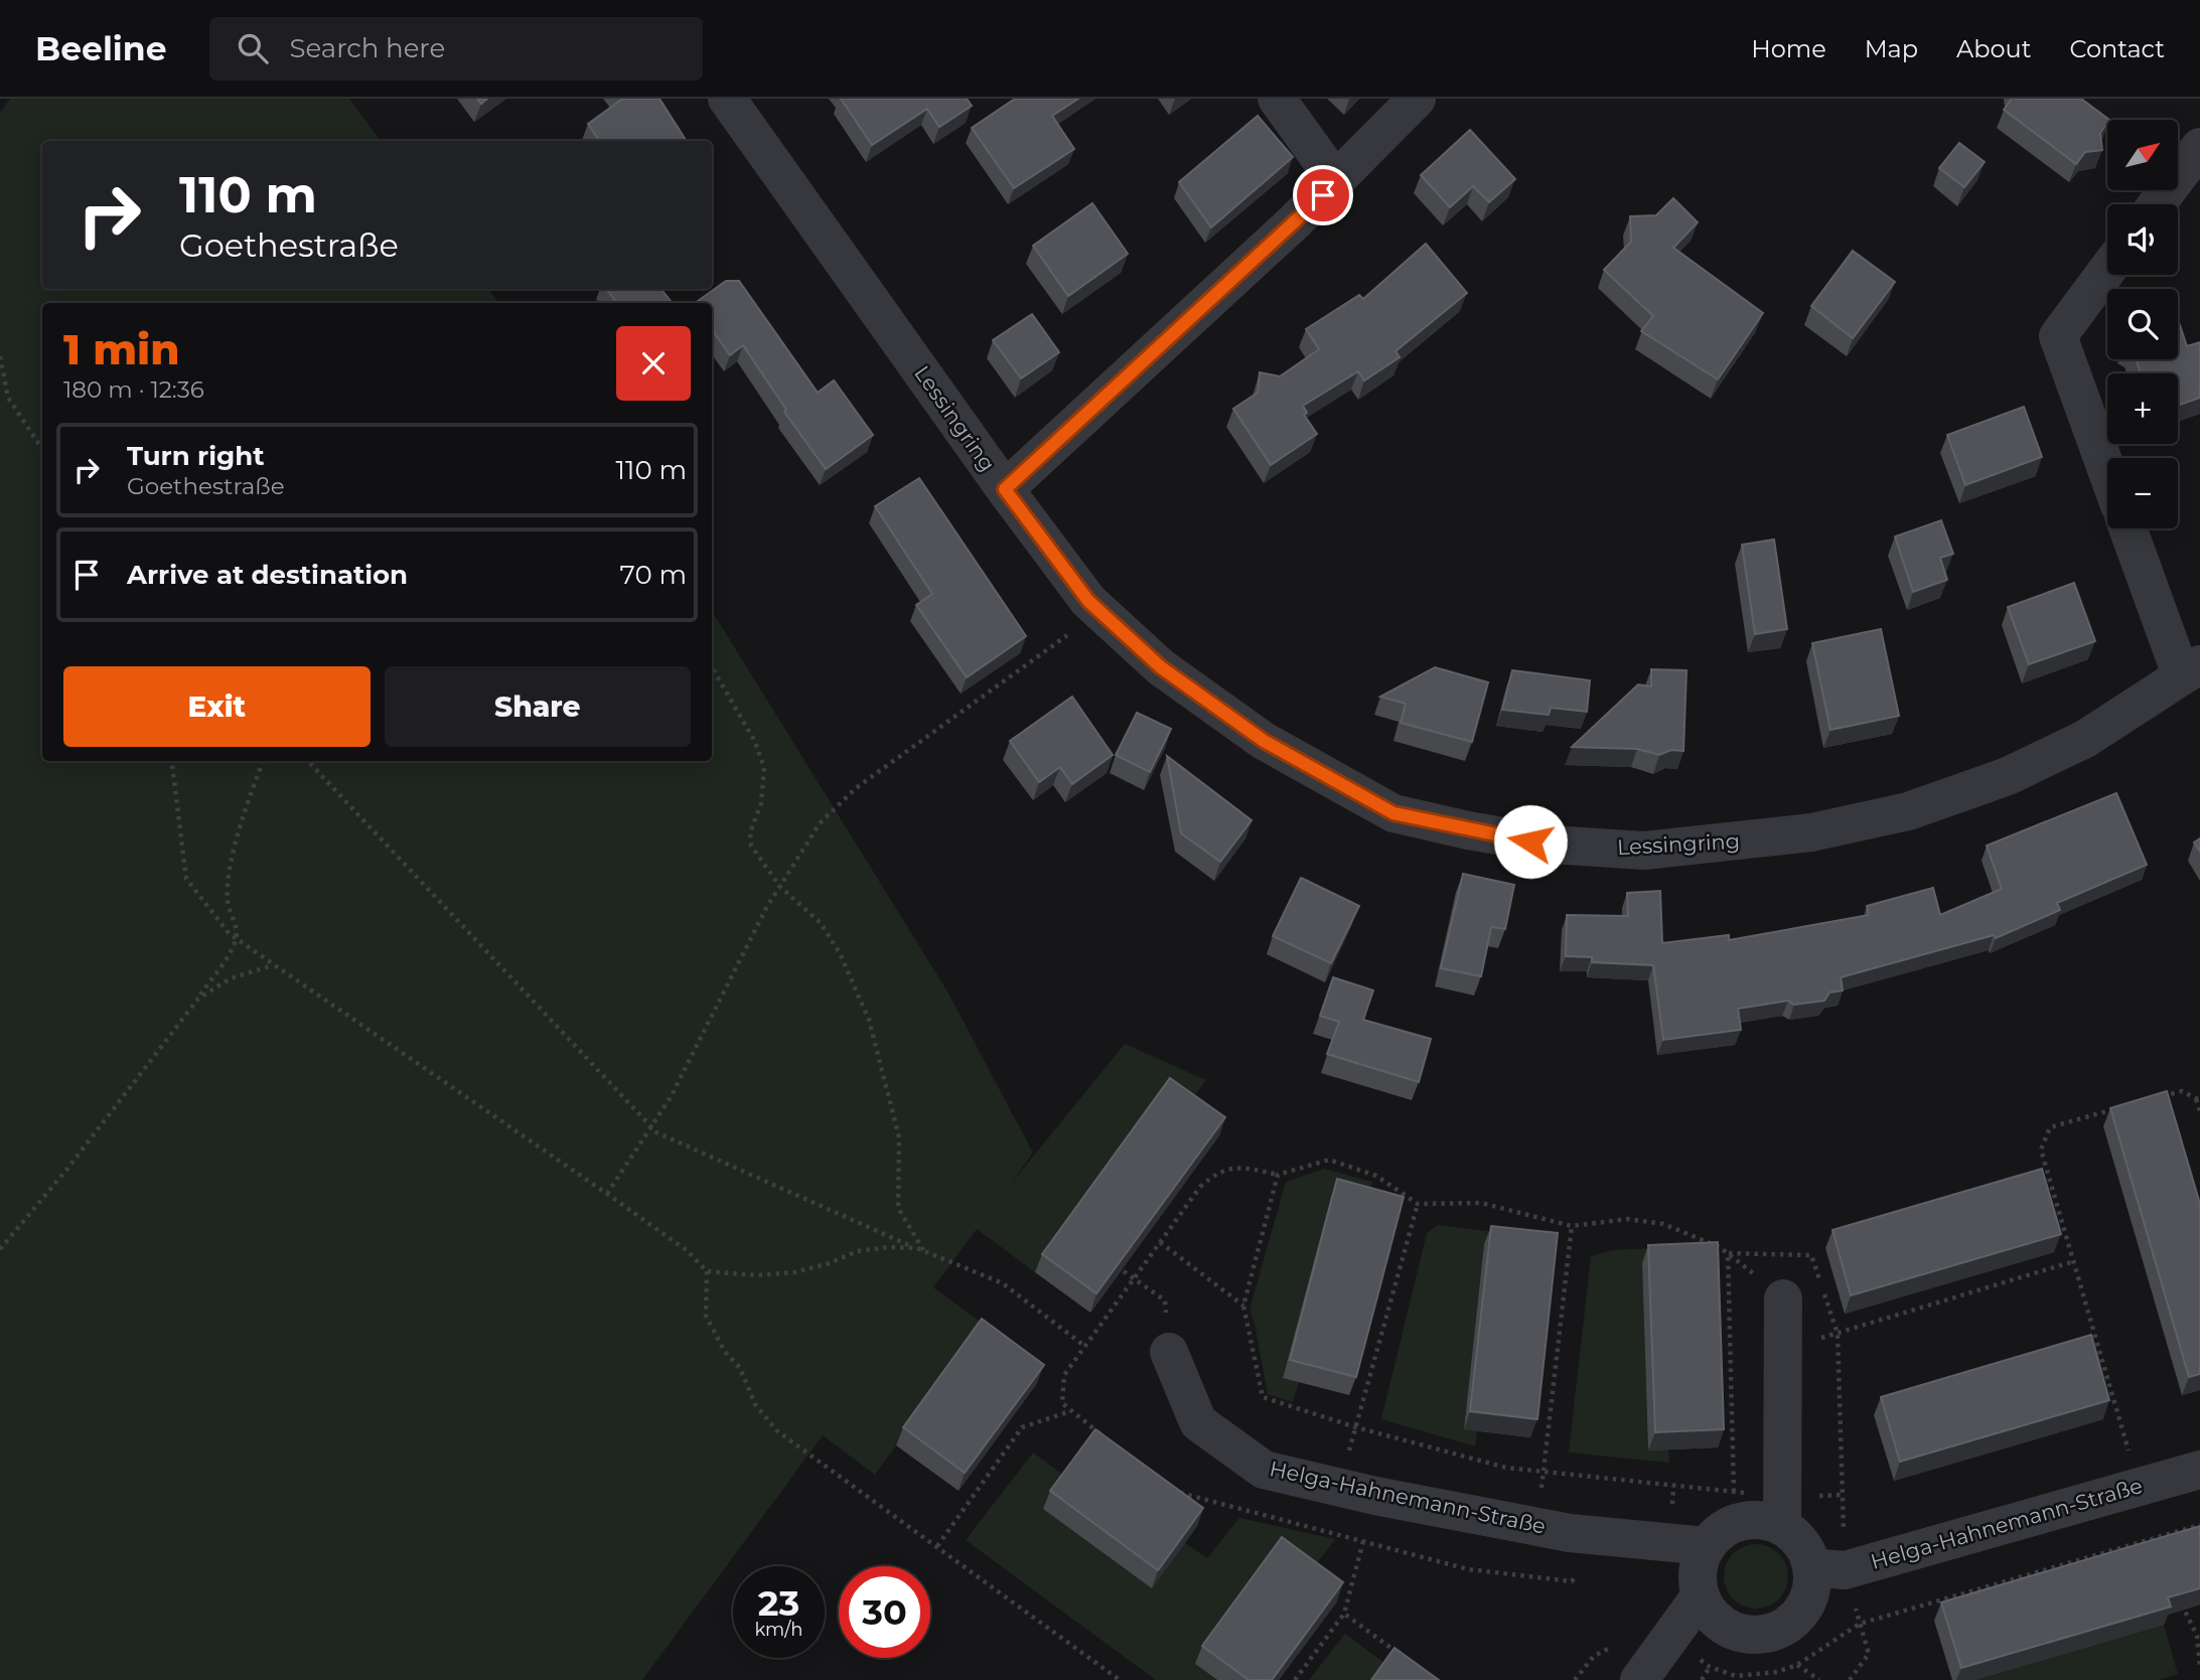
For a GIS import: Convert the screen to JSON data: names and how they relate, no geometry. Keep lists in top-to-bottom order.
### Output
{
  "streets": {
    "street": ["Lessingring", "Helga-Hahnemann-Straße"]
  },
  "north": "top right",
  "page": {
    "header": "Beeline",
    "search": "Search here",
    "nav": [
      "Home",
      "Map",
      "About",
      "Contact"
    ],
    "map_buttons": ["+", "−"],
    "turn": ["110 m", "Goethestraße"],
    "heading": ["1 min", "180 m · 12:36"],
    "list": [
      {
        "name": "Turn right",
        "note": "Goethestraße",
        "value": "110 m"
      },
      {
        "name": "Arrive at destination",
        "value": "70 m"
      }
    ],
    "buttons": ["Exit", "Share"],
    "speed": "23 km/h",
    "limit": "30"
  }
}
